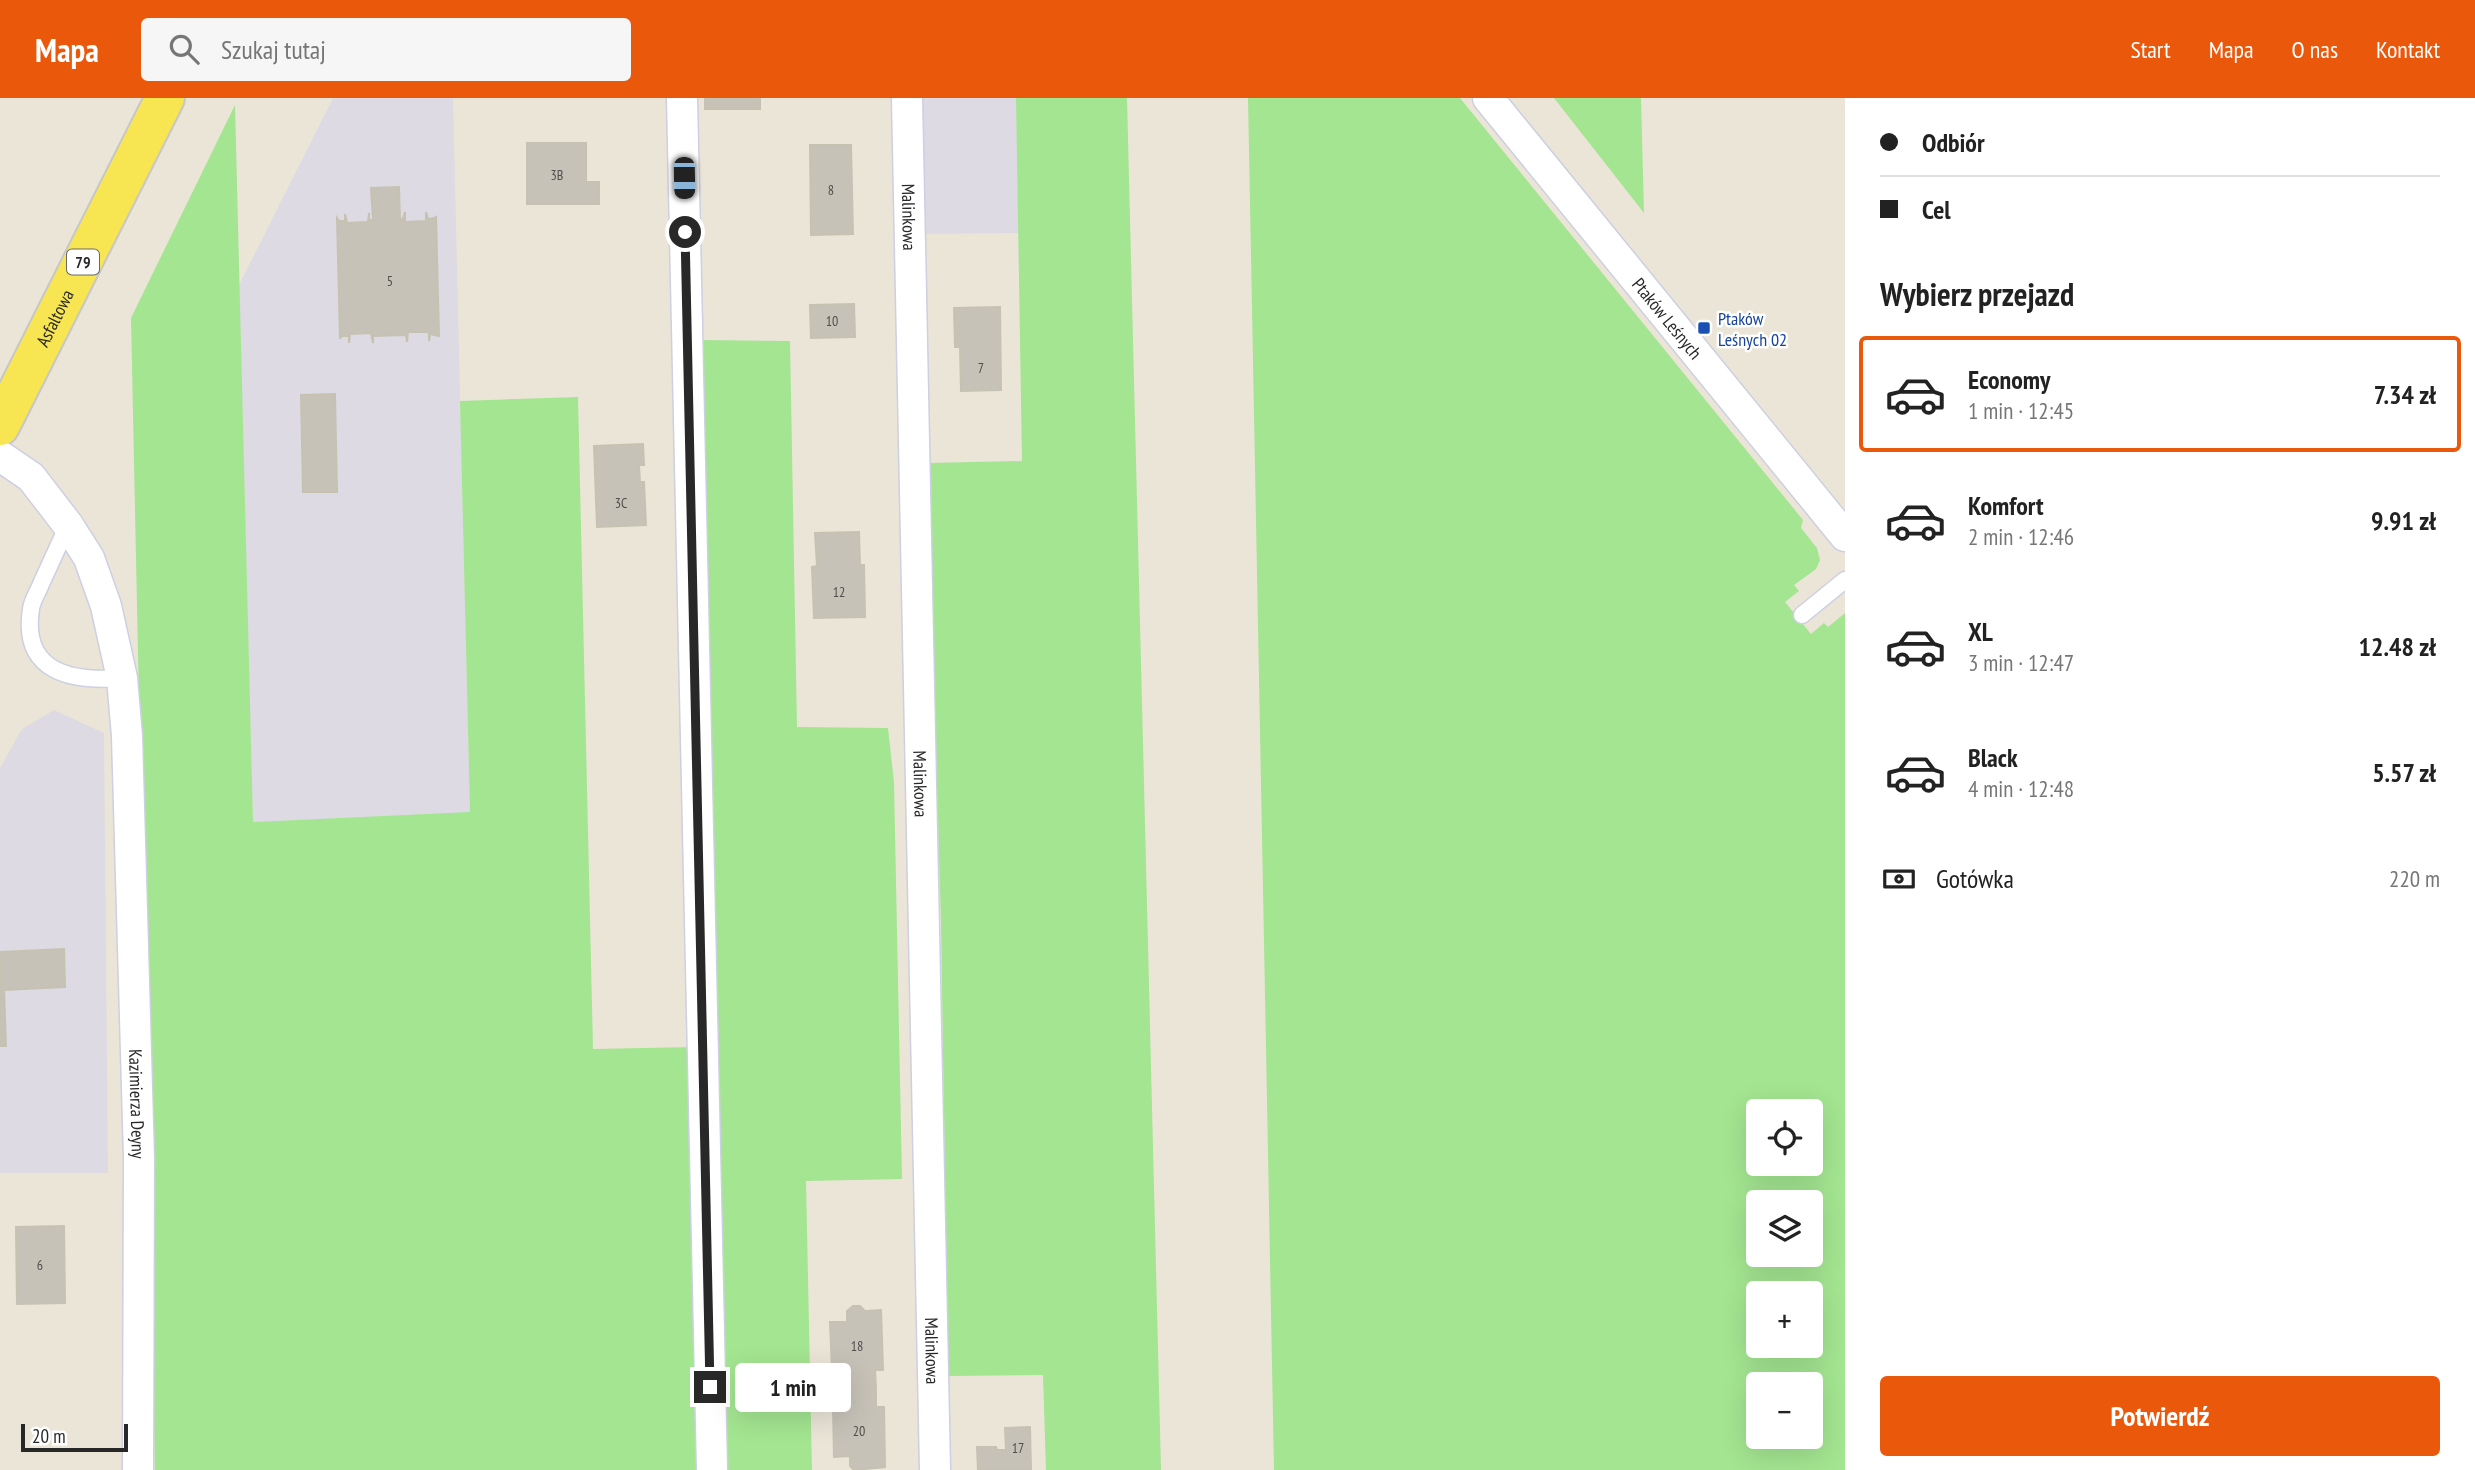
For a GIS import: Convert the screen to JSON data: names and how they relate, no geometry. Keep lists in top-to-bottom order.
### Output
{
  "streets": {
    "main road": ["79", "Asfaltowa"],
    "street": ["Malinkowa", "Ptaków Leśnych", "Kazimierza Deyny"]
  },
  "places": {
    "transit": ["Ptaków Leśnych 02"]
  },
  "house_numbers": [
    "3B",
    "8",
    "5",
    "10",
    "7",
    "3C",
    "12",
    "6",
    "18",
    "20",
    "17"
  ],
  "scale_bar": "20 m",
  "page": {
    "header": "Mapa",
    "search": "Szukaj tutaj",
    "nav": [
      "Start",
      "Mapa",
      "O nas",
      "Kontakt"
    ],
    "banner": ["Odbiór", "Cel"],
    "heading": "Wybierz przejazd",
    "list": [
      {
        "name": "Economy",
        "note": "1 min · 12:45",
        "value": "7.34 zł"
      },
      {
        "name": "Komfort",
        "note": "2 min · 12:46",
        "value": "9.91 zł"
      },
      {
        "name": "XL",
        "note": "3 min · 12:47",
        "value": "12.48 zł"
      },
      {
        "name": "Black",
        "note": "4 min · 12:48",
        "value": "5.57 zł"
      }
    ],
    "pay": ["Gotówka", "220 m"],
    "map_buttons": ["+", "−"],
    "buttons": "Potwierdź",
    "bubble": "1 min",
    "scale": "20 m"
  }
}
